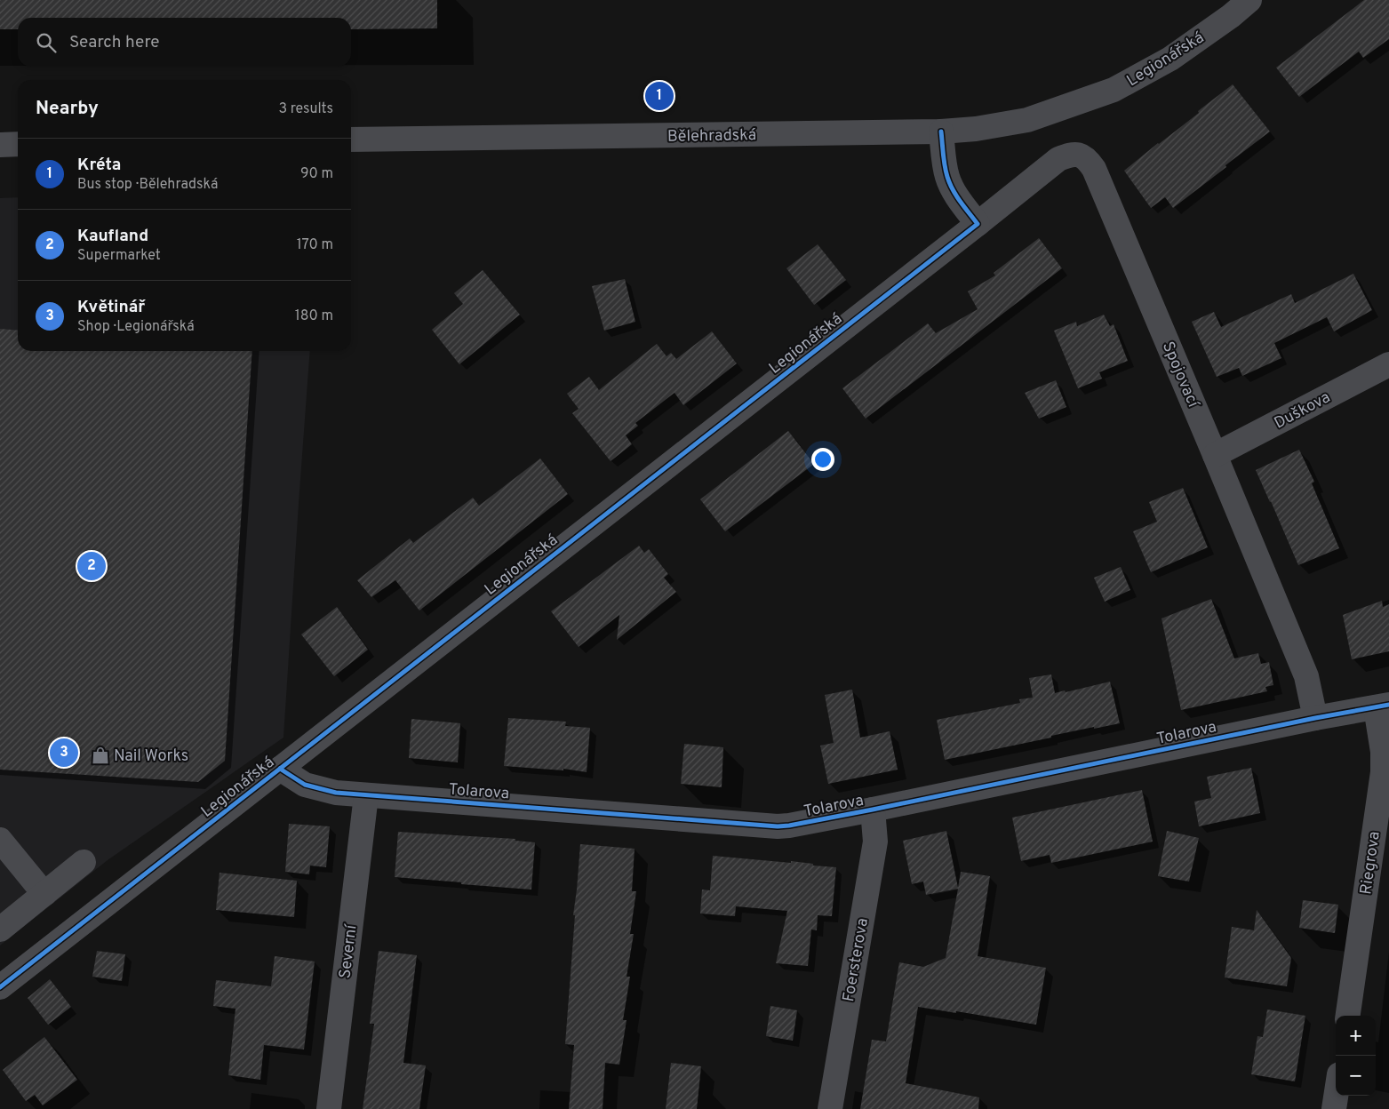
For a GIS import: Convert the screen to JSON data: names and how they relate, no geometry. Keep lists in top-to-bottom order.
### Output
{
  "streets": {
    "street": [
      "Legionářská",
      "Bělehradská",
      "Spojovací",
      "Duškova",
      "Tolarova",
      "Riegrova",
      "Severní",
      "Foersterova"
    ]
  },
  "crossings": [
    ["Legionářská", "Bělehradská"],
    ["Legionářská", "Spojovací"],
    ["Legionářská", "Tolarova"],
    ["Spojovací", "Duškova"],
    ["Spojovací", "Tolarova"],
    ["Tolarova", "Riegrova"],
    ["Tolarova", "Severní"],
    ["Tolarova", "Foersterova"]
  ],
  "places": {
    "shop": ["Nail Works"]
  },
  "page": {
    "search": "Search here",
    "pins": ["1", "2", "3"],
    "heading": ["Nearby", "3 results"],
    "list": [
      {
        "mark": "1",
        "name": "Kréta",
        "note": "Bus stop · Bělehradská",
        "value": "90 m"
      },
      {
        "mark": "2",
        "name": "Kaufland",
        "note": "Supermarket",
        "value": "170 m"
      },
      {
        "mark": "3",
        "name": "Květinář",
        "note": "Shop · Legionářská",
        "value": "180 m"
      }
    ],
    "map_buttons": ["+", "−"]
  }
}
